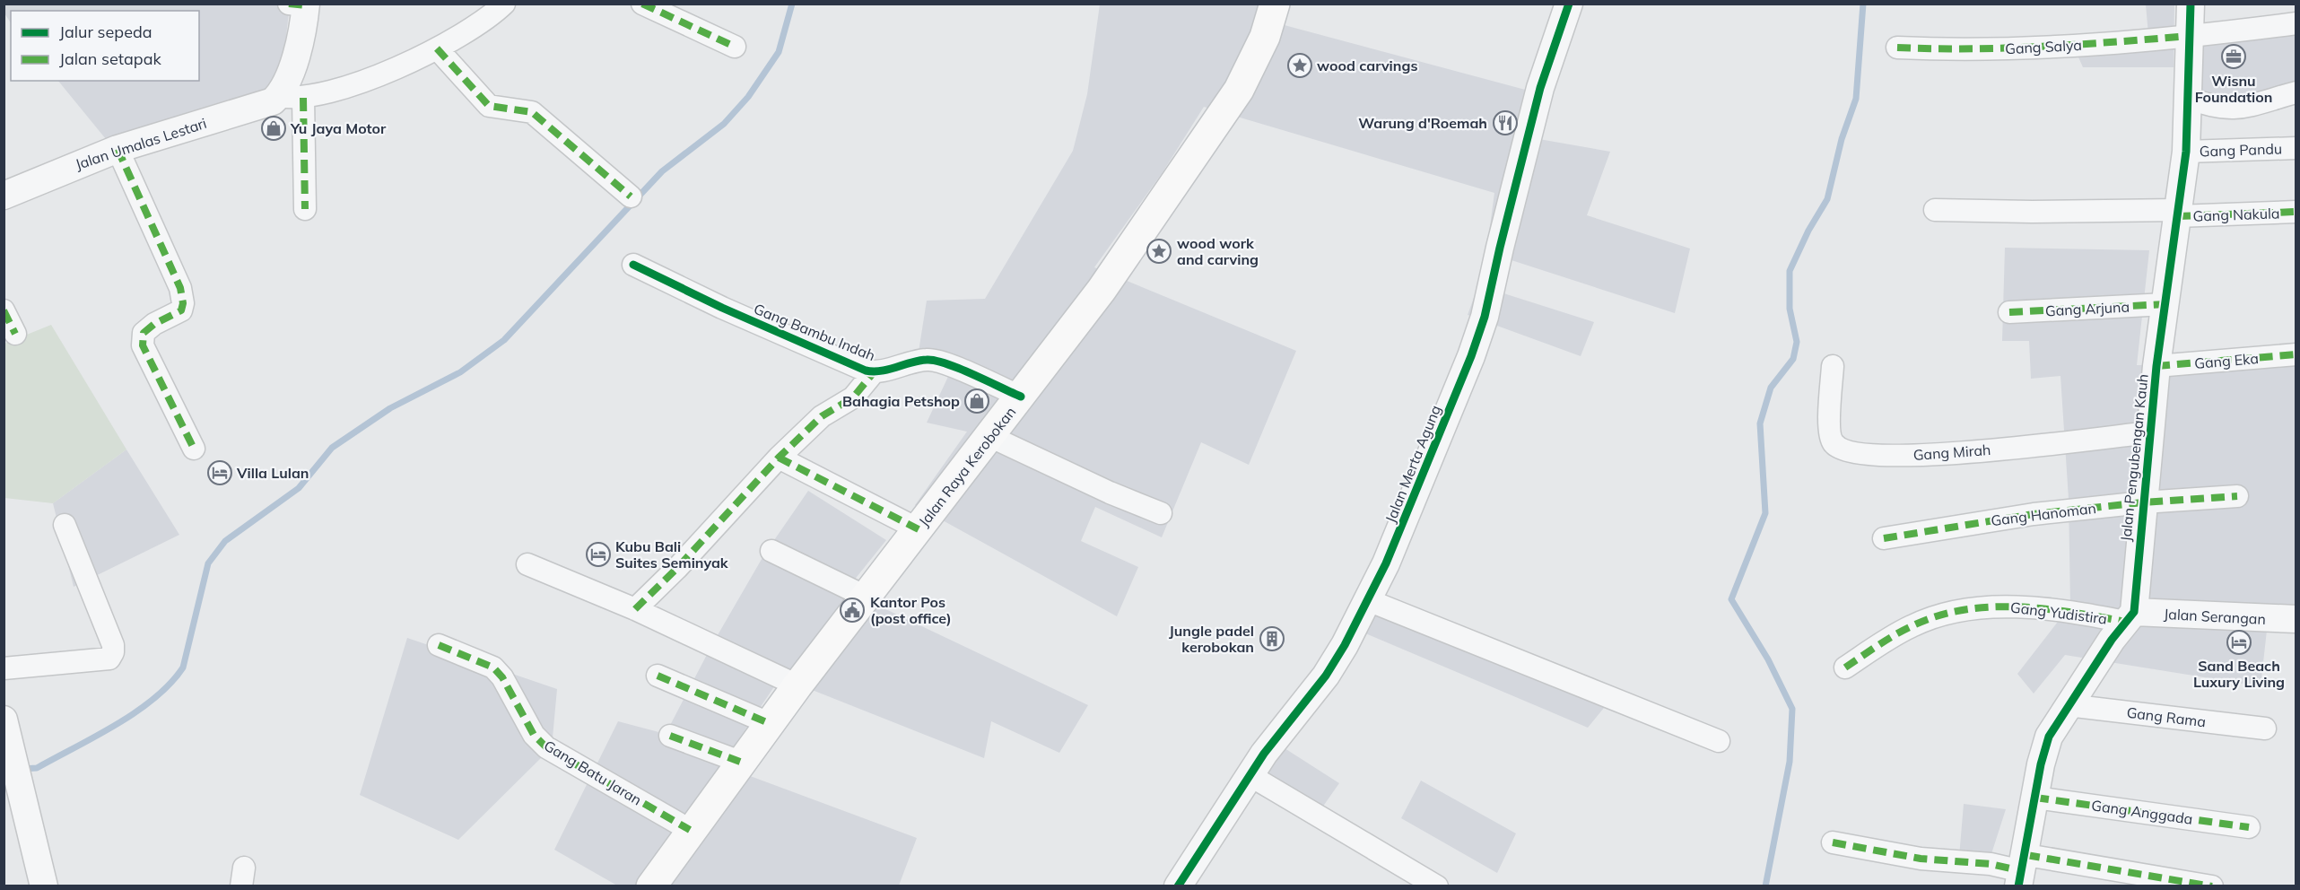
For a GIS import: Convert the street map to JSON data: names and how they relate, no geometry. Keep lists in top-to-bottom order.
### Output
{
  "streets": {
    "main road": ["Jalan Raya Kerobokan"],
    "street": [
      "Gang Salya",
      "Jalan Umalas Lestari",
      "Gang Pandu",
      "Gang Nakula",
      "Gang Arjuna",
      "Gang Bambu Indah",
      "Gang Eka",
      "Gang Mirah",
      "Jalan Pengubengan Kauh",
      "Jalan Merta Agung",
      "Gang Hanoman",
      "Gang Yudistira",
      "Jalan Serangan",
      "Gang Rama",
      "Gang Batu Jaran",
      "Gang Anggada"
    ]
  },
  "crossings": [
    ["Gang Salya", "Jalan Pengubengan Kauh"],
    ["Gang Pandu", "Jalan Pengubengan Kauh"],
    ["Gang Nakula", "Jalan Pengubengan Kauh"],
    ["Gang Arjuna", "Jalan Pengubengan Kauh"],
    ["Gang Bambu Indah", "Jalan Raya Kerobokan"],
    ["Gang Eka", "Jalan Pengubengan Kauh"],
    ["Gang Mirah", "Jalan Pengubengan Kauh"],
    ["Jalan Pengubengan Kauh", "Gang Hanoman"],
    ["Jalan Pengubengan Kauh", "Gang Yudistira"],
    ["Jalan Pengubengan Kauh", "Jalan Serangan"],
    ["Jalan Pengubengan Kauh", "Gang Rama"],
    ["Jalan Pengubengan Kauh", "Gang Anggada"],
    ["Jalan Raya Kerobokan", "Gang Batu Jaran"],
    ["Gang Yudistira", "Jalan Serangan"]
  ],
  "places": {
    "office": ["Wisnu Foundation"],
    "place": ["wood carvings", "wood work and carving"],
    "restaurant": ["Warung d'Roemah"],
    "shop": ["Yu Jaya Motor", "Bahagia Petshop"],
    "hotel": ["Villa Lulan", "Kubu Bali Suites Seminyak", "Sand Beach Luxury Living"],
    "public building": ["Kantor Pos (post office)"],
    "building": ["Jungle padel kerobokan"]
  },
  "legend": ["Jalur sepeda", "Jalan setapak"]
}
